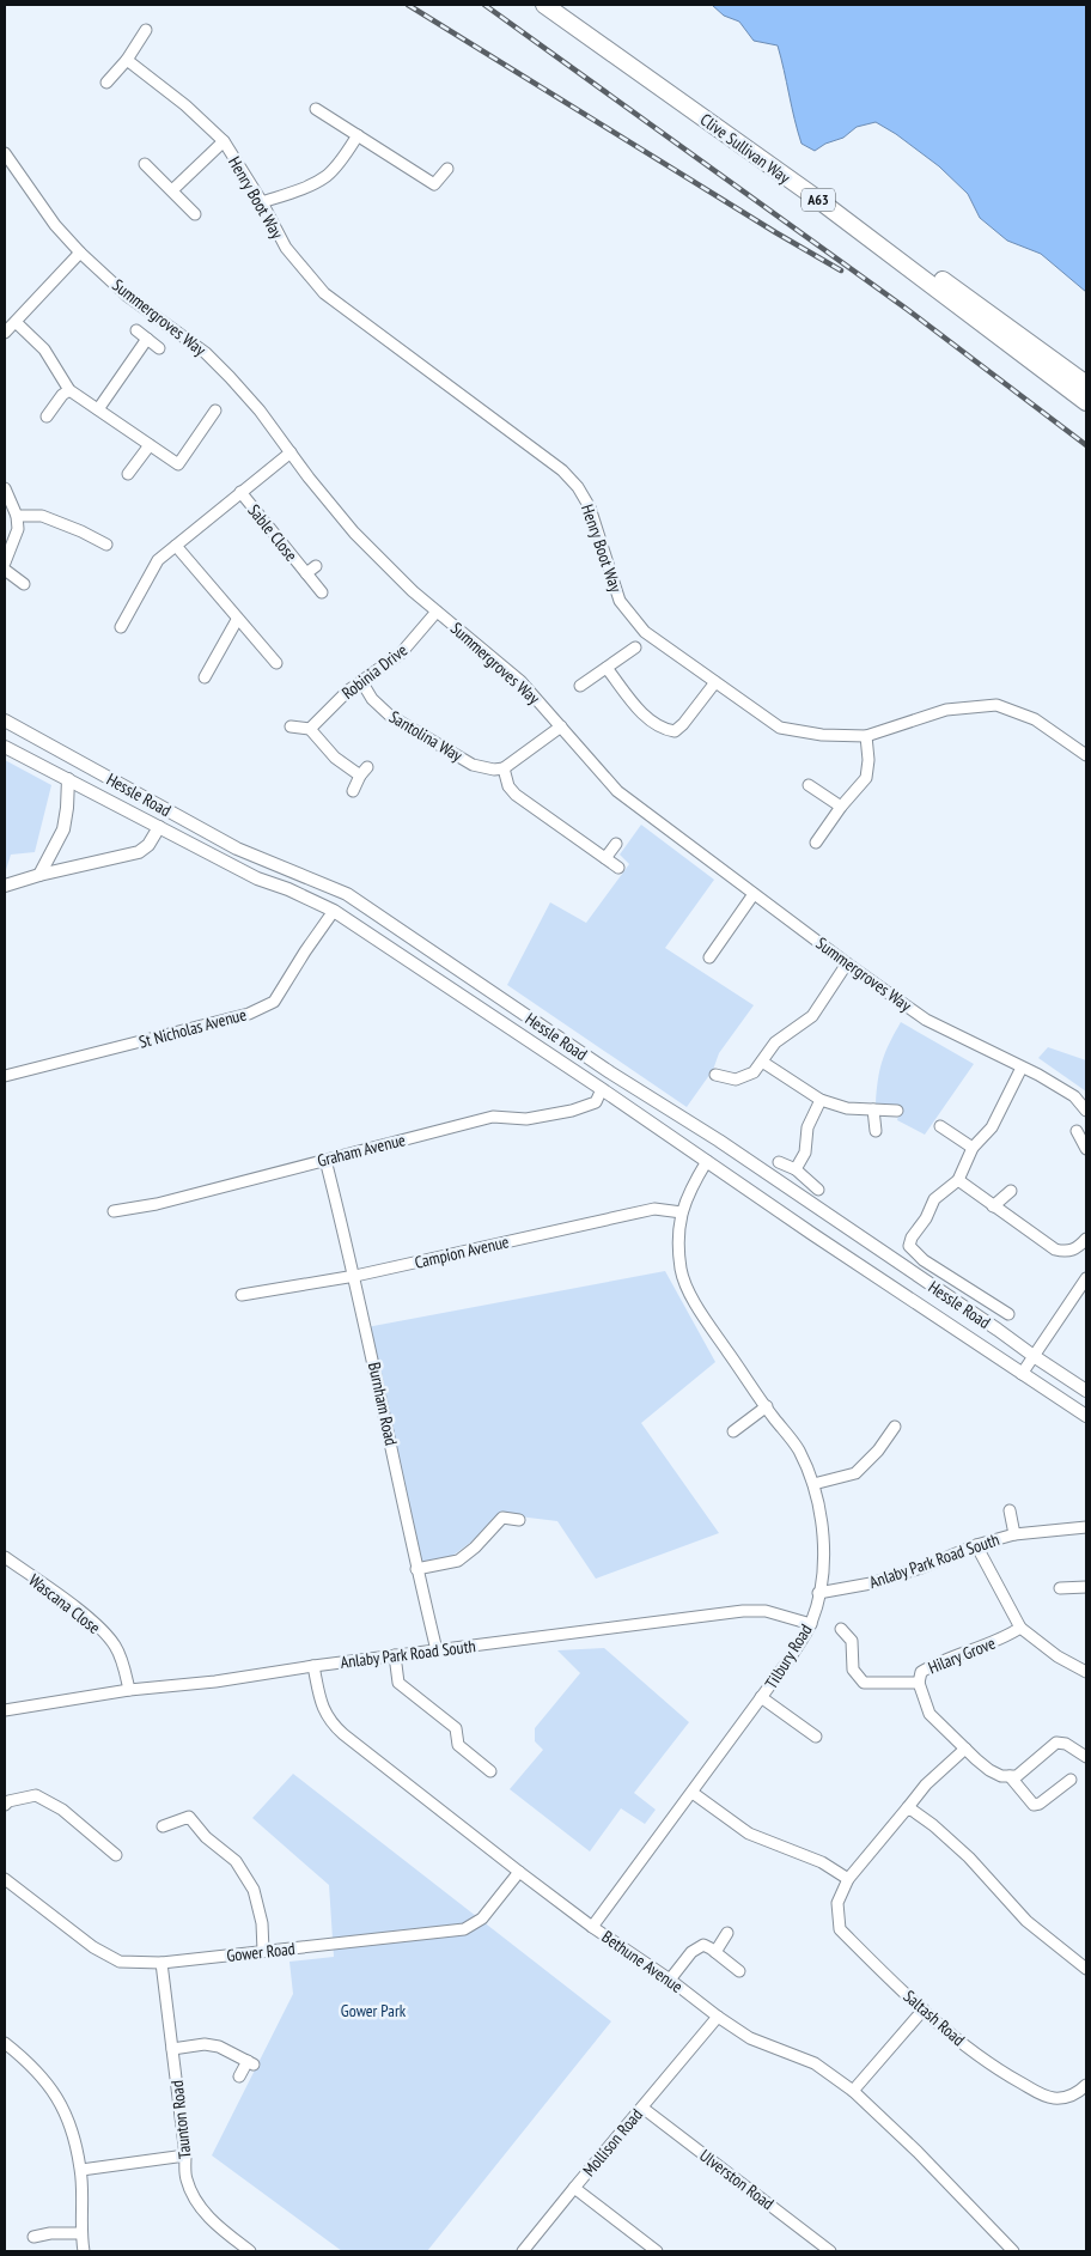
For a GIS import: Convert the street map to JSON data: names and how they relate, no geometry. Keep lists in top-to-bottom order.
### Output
{
  "streets": {
    "highway": ["Clive Sullivan Way", "A63"],
    "street": [
      "Henry Boot Way",
      "Summergroves Way",
      "Sable Close",
      "Robinia Drive",
      "Santolina Way",
      "Hessle Road",
      "St Nicholas Avenue",
      "Graham Avenue",
      "Campion Avenue",
      "Burnham Road",
      "Anlaby Park Road South",
      "Wascana Close",
      "Hilary Grove",
      "Tilbury Road",
      "Gower Road",
      "Bethune Avenue",
      "Saltash Road",
      "Taunton Road",
      "Mollison Road",
      "Ulverston Road"
    ]
  },
  "crossings": [
    ["Summergroves Way", "Sable Close"],
    ["Summergroves Way", "Robinia Drive"],
    ["Robinia Drive", "Santolina Way"],
    ["Hessle Road", "St Nicholas Avenue"],
    ["Hessle Road", "Graham Avenue"],
    ["Hessle Road", "Tilbury Road"],
    ["Graham Avenue", "Burnham Road"],
    ["Campion Avenue", "Burnham Road"],
    ["Campion Avenue", "Tilbury Road"],
    ["Burnham Road", "Anlaby Park Road South"],
    ["Anlaby Park Road South", "Wascana Close"],
    ["Anlaby Park Road South", "Tilbury Road"],
    ["Anlaby Park Road South", "Bethune Avenue"],
    ["Tilbury Road", "Bethune Avenue"],
    ["Gower Road", "Bethune Avenue"],
    ["Gower Road", "Taunton Road"],
    ["Bethune Avenue", "Mollison Road"],
    ["Mollison Road", "Ulverston Road"]
  ],
  "parks": ["Gower Park"]
}
